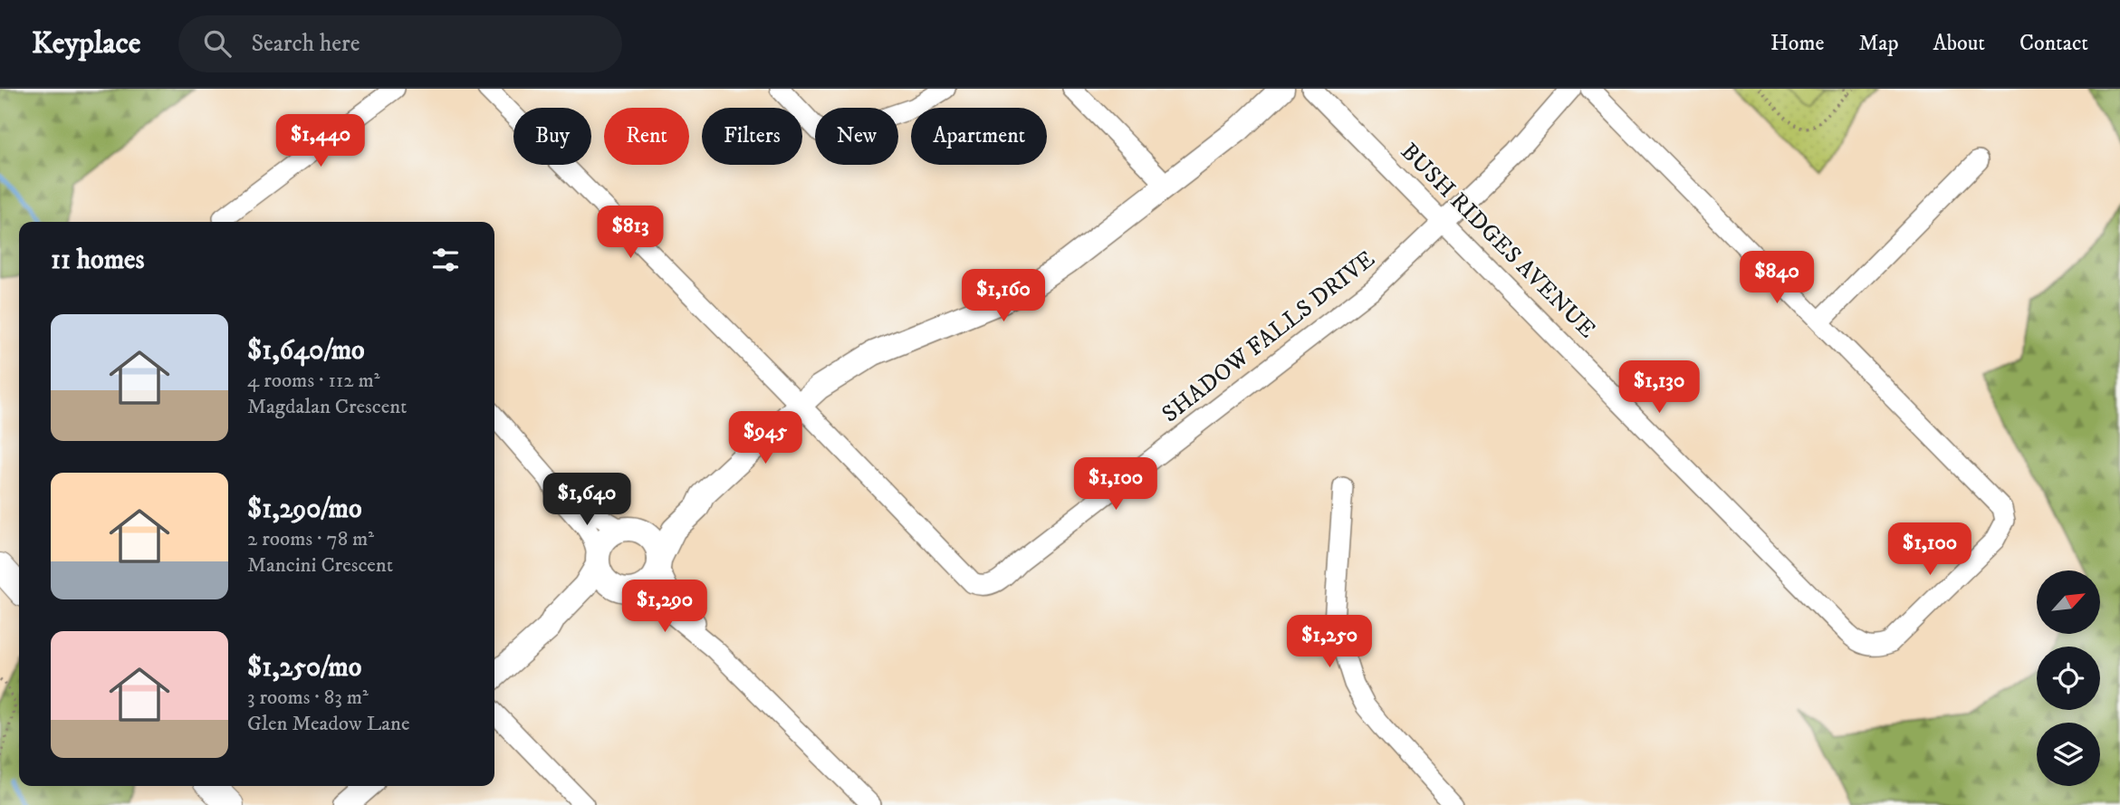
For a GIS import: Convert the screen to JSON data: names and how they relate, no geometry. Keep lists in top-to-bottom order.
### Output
{
  "streets": {
    "street": ["BUSH RIDGES AVENUE", "SHADOW FALLS DRIVE"]
  },
  "crossings": [
    ["BUSH RIDGES AVENUE", "SHADOW FALLS DRIVE"]
  ],
  "north": "top right",
  "page": {
    "header": "Keyplace",
    "search": "Search here",
    "nav": [
      "Home",
      "Map",
      "About",
      "Contact"
    ],
    "chip": [
      "Buy",
      "Rent",
      "Filters",
      "New",
      "Apartment"
    ],
    "price": [
      "$1,440",
      "$813",
      "$840",
      "$1,160",
      "$1,130",
      "$945",
      "$1,100",
      "$1,640",
      "$1,100",
      "$1,290",
      "$1,250"
    ],
    "heading": "11 homes",
    "list": [
      {
        "name": "$1,640/mo",
        "note": "4 rooms · 112 m² · Magdalan Crescent"
      },
      {
        "name": "$1,290/mo",
        "note": "2 rooms · 78 m² · Mancini Crescent"
      },
      {
        "name": "$1,250/mo",
        "note": "3 rooms · 83 m² · Glen Meadow Lane"
      }
    ]
  }
}
